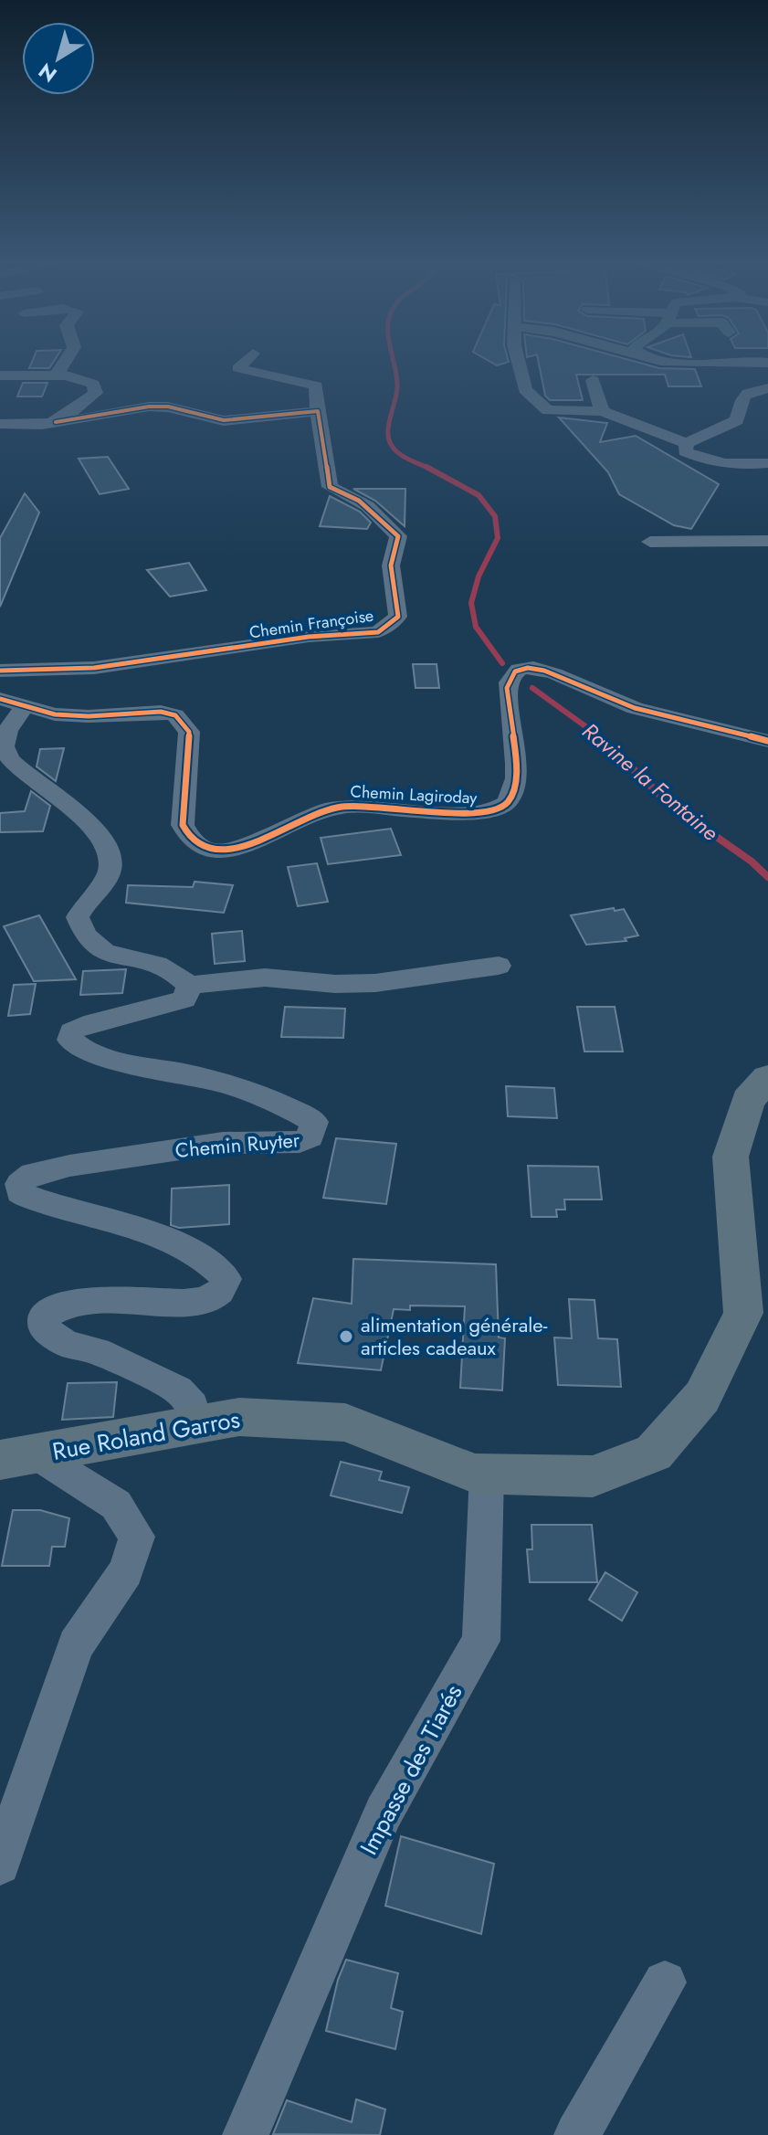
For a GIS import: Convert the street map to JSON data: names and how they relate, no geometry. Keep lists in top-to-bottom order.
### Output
{
  "streets": {
    "main road": ["Rue Roland Garros"],
    "street": [
      "Chemin Françoise",
      "Chemin Lagiroday",
      "Chemin Ruyter",
      "Impasse des Tiarés"
    ]
  },
  "crossings": [
    ["Chemin Ruyter", "Rue Roland Garros"],
    ["Rue Roland Garros", "Impasse des Tiarés"]
  ],
  "water": ["Ravine la Fontaine"],
  "places": ["alimentation générale- articles cadeaux"],
  "north": "bottom left"
}
